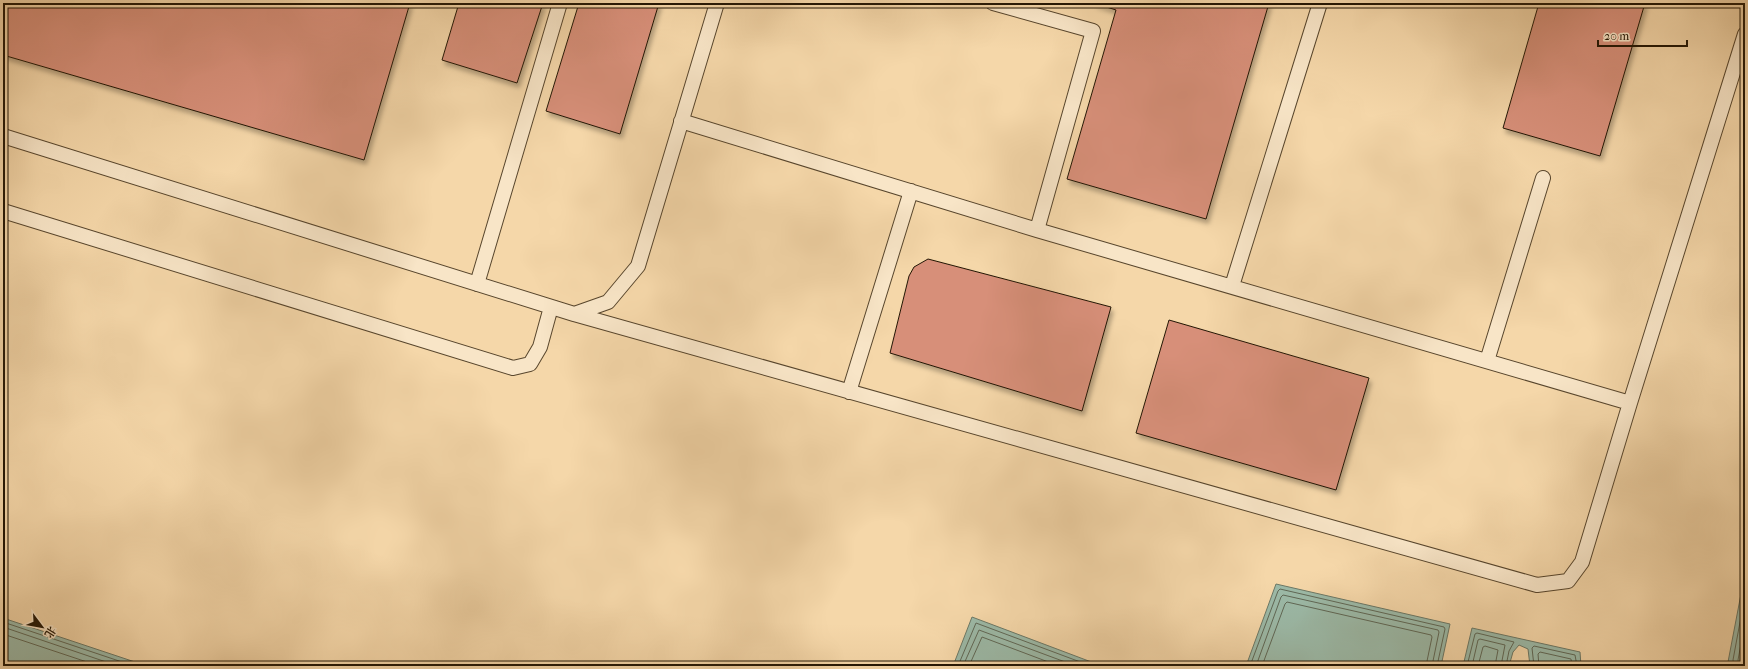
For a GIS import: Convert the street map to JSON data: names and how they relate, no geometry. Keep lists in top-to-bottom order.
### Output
{
  "scale_bar": "20 m",
  "north": "bottom right"
}
